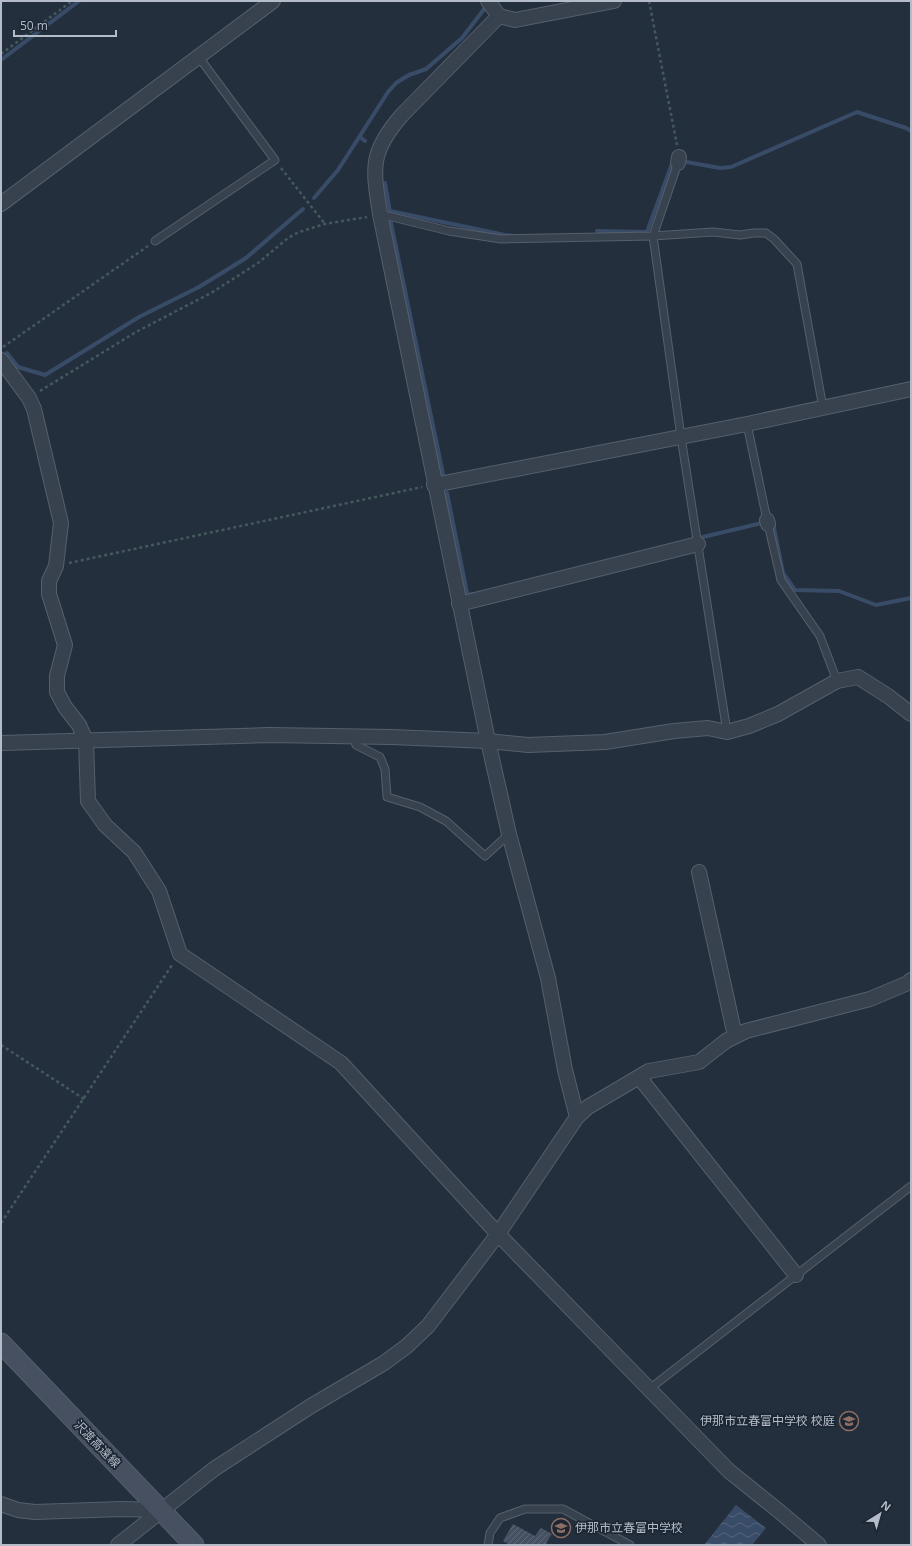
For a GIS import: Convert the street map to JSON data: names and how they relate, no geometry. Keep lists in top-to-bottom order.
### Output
{
  "streets": {
    "main road": ["沢渡高遠線"]
  },
  "places": {
    "school or university": ["伊那市立春富中学校 校庭", "伊那市立春富中学校"]
  },
  "scale_bar": "50 m",
  "north": "top right"
}
